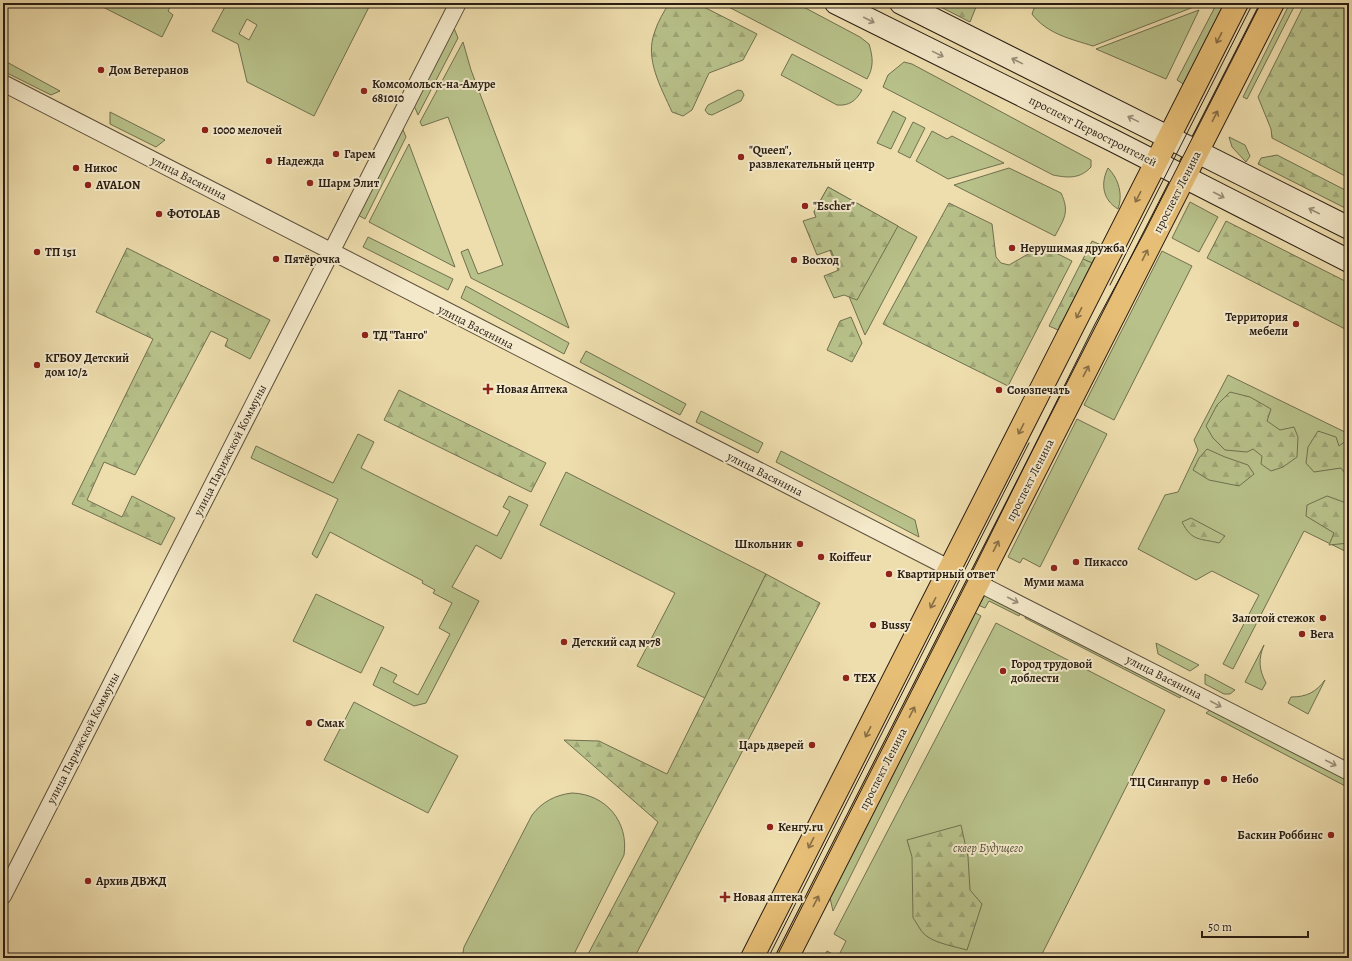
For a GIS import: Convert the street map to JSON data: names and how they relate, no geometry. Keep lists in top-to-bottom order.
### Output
{
  "streets": {
    "highway": ["проспект Ленина"],
    "main road": ["проспект Первостроителей"],
    "street": ["улица Васянина", "улица Парижской Коммуны"]
  },
  "crossings": [
    ["проспект Первостроителей", "проспект Ленина"],
    ["улица Васянина", "проспект Ленина"],
    ["улица Васянина", "улица Парижской Коммуны"]
  ],
  "parks": ["сквер Будущего"],
  "places": {
    "other": [
      "Дом Ветеранов",
      "Комсомольск-на-Амуре 681010",
      "1000 мелочей",
      "Гарем",
      "\"Queen\", развлекательный центр",
      "Надежда",
      "Никос",
      "Шарм Элит",
      "AVALON",
      "\"Escher\"",
      "ФОТОLAB",
      "Нерушимая дружба",
      "ТП 151",
      "Пятёрочка",
      "Восход",
      "Территория мебели",
      "ТД \"Танго\"",
      "КГБОУ Детский дом 10/2",
      "Союзпечать",
      "Школьник",
      "Koiffeur",
      "Пикассо",
      "Муми мама",
      "Квартирный ответ",
      "Залотой стежок",
      "Bussy",
      "Вега",
      "Детский сад №78",
      "Город трудовой доблести",
      "TEX",
      "Смак",
      "Царь дверей",
      "Небо",
      "ТЦ Сингапур",
      "Кенгу.ru",
      "Баскин Роббинс",
      "Архив ДВЖД"
    ],
    "health": ["Новая Аптека", "Новая аптека"]
  },
  "scale_bar": "50 m"
}
